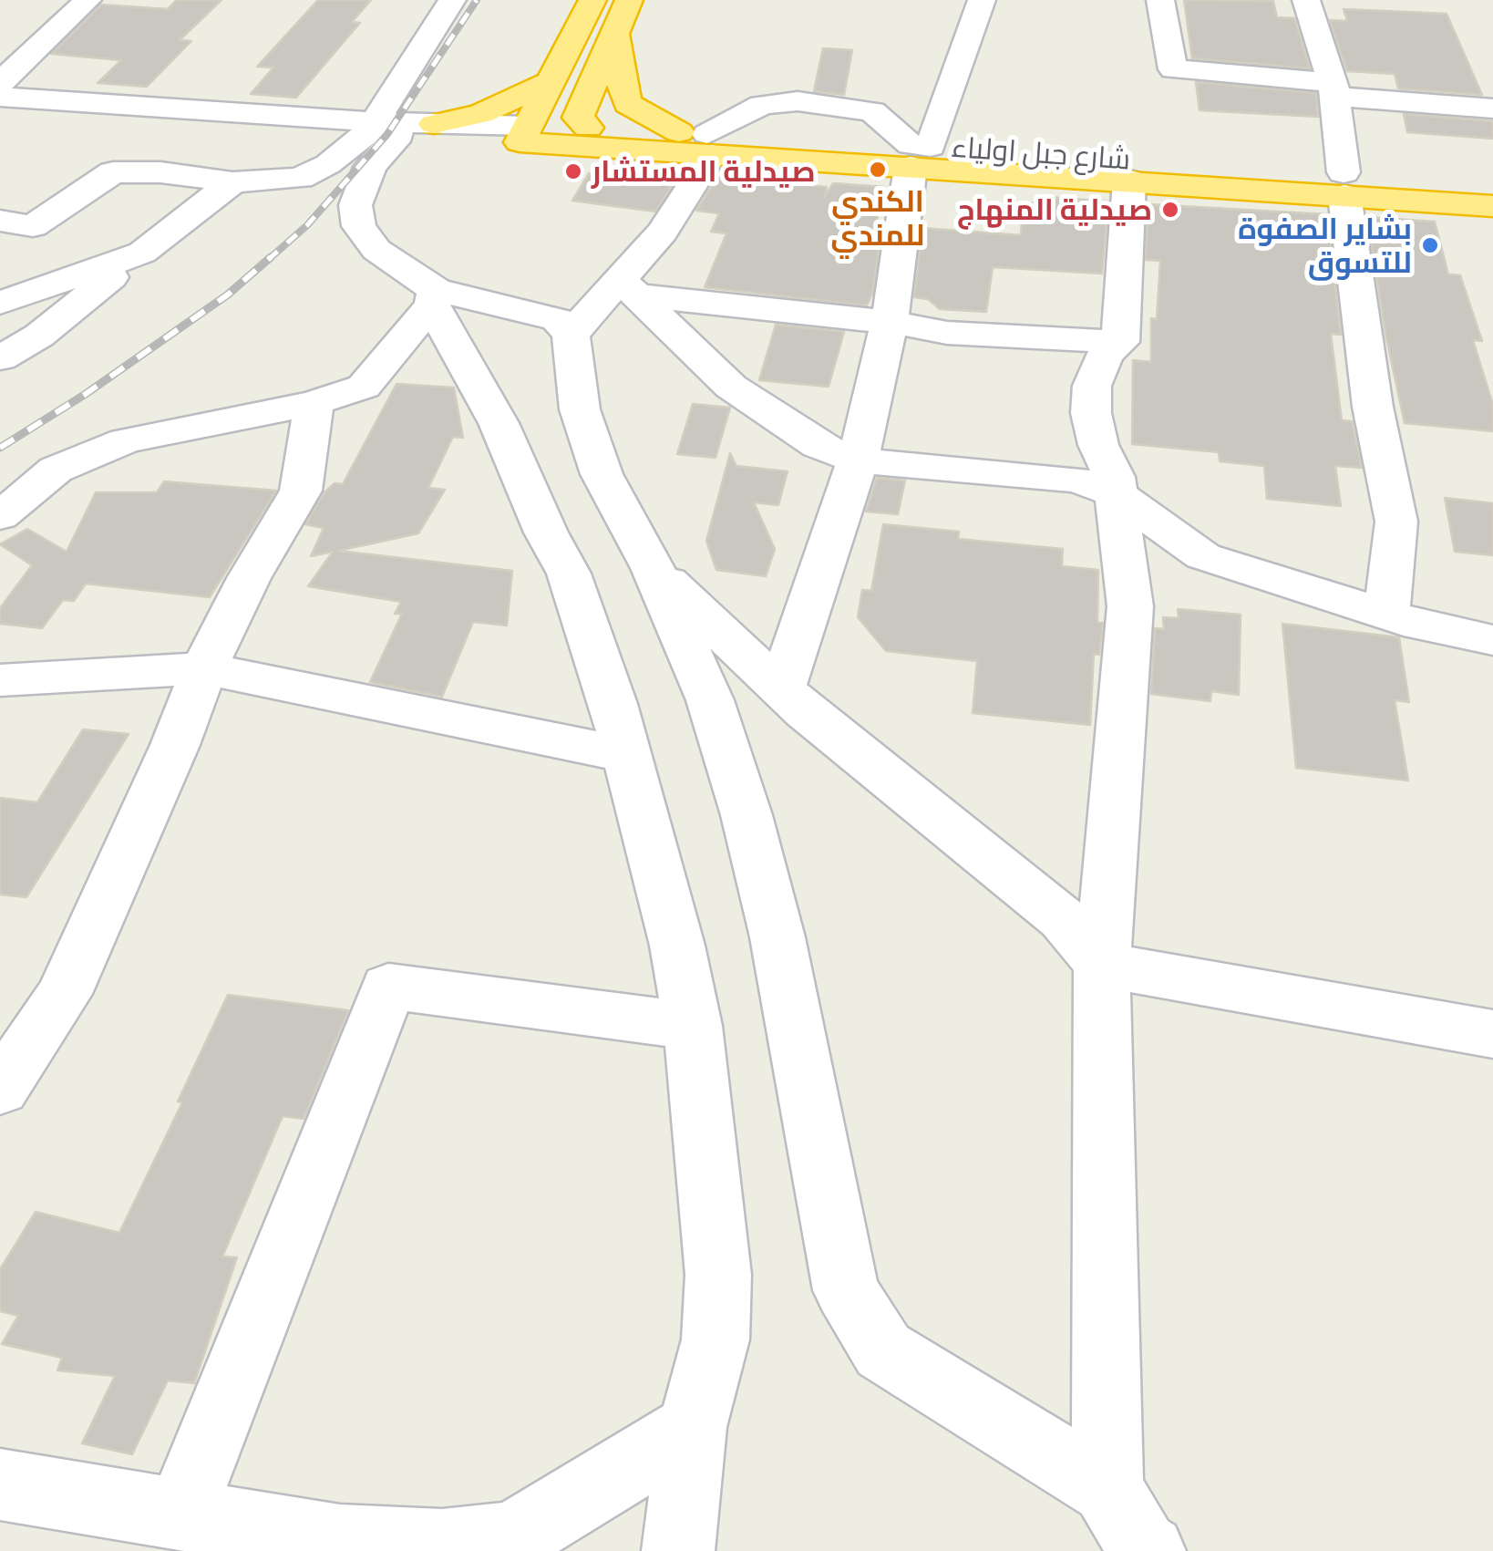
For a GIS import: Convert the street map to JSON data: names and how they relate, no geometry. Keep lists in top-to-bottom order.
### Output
{
  "streets": {
    "highway": ["شارع جبل اولياء"]
  },
  "places": [
    "الكندي للمندي",
    "صيدلية المستشار",
    "صيدلية المنهاج",
    "بشاير الصفوة للتسوق"
  ]
}
